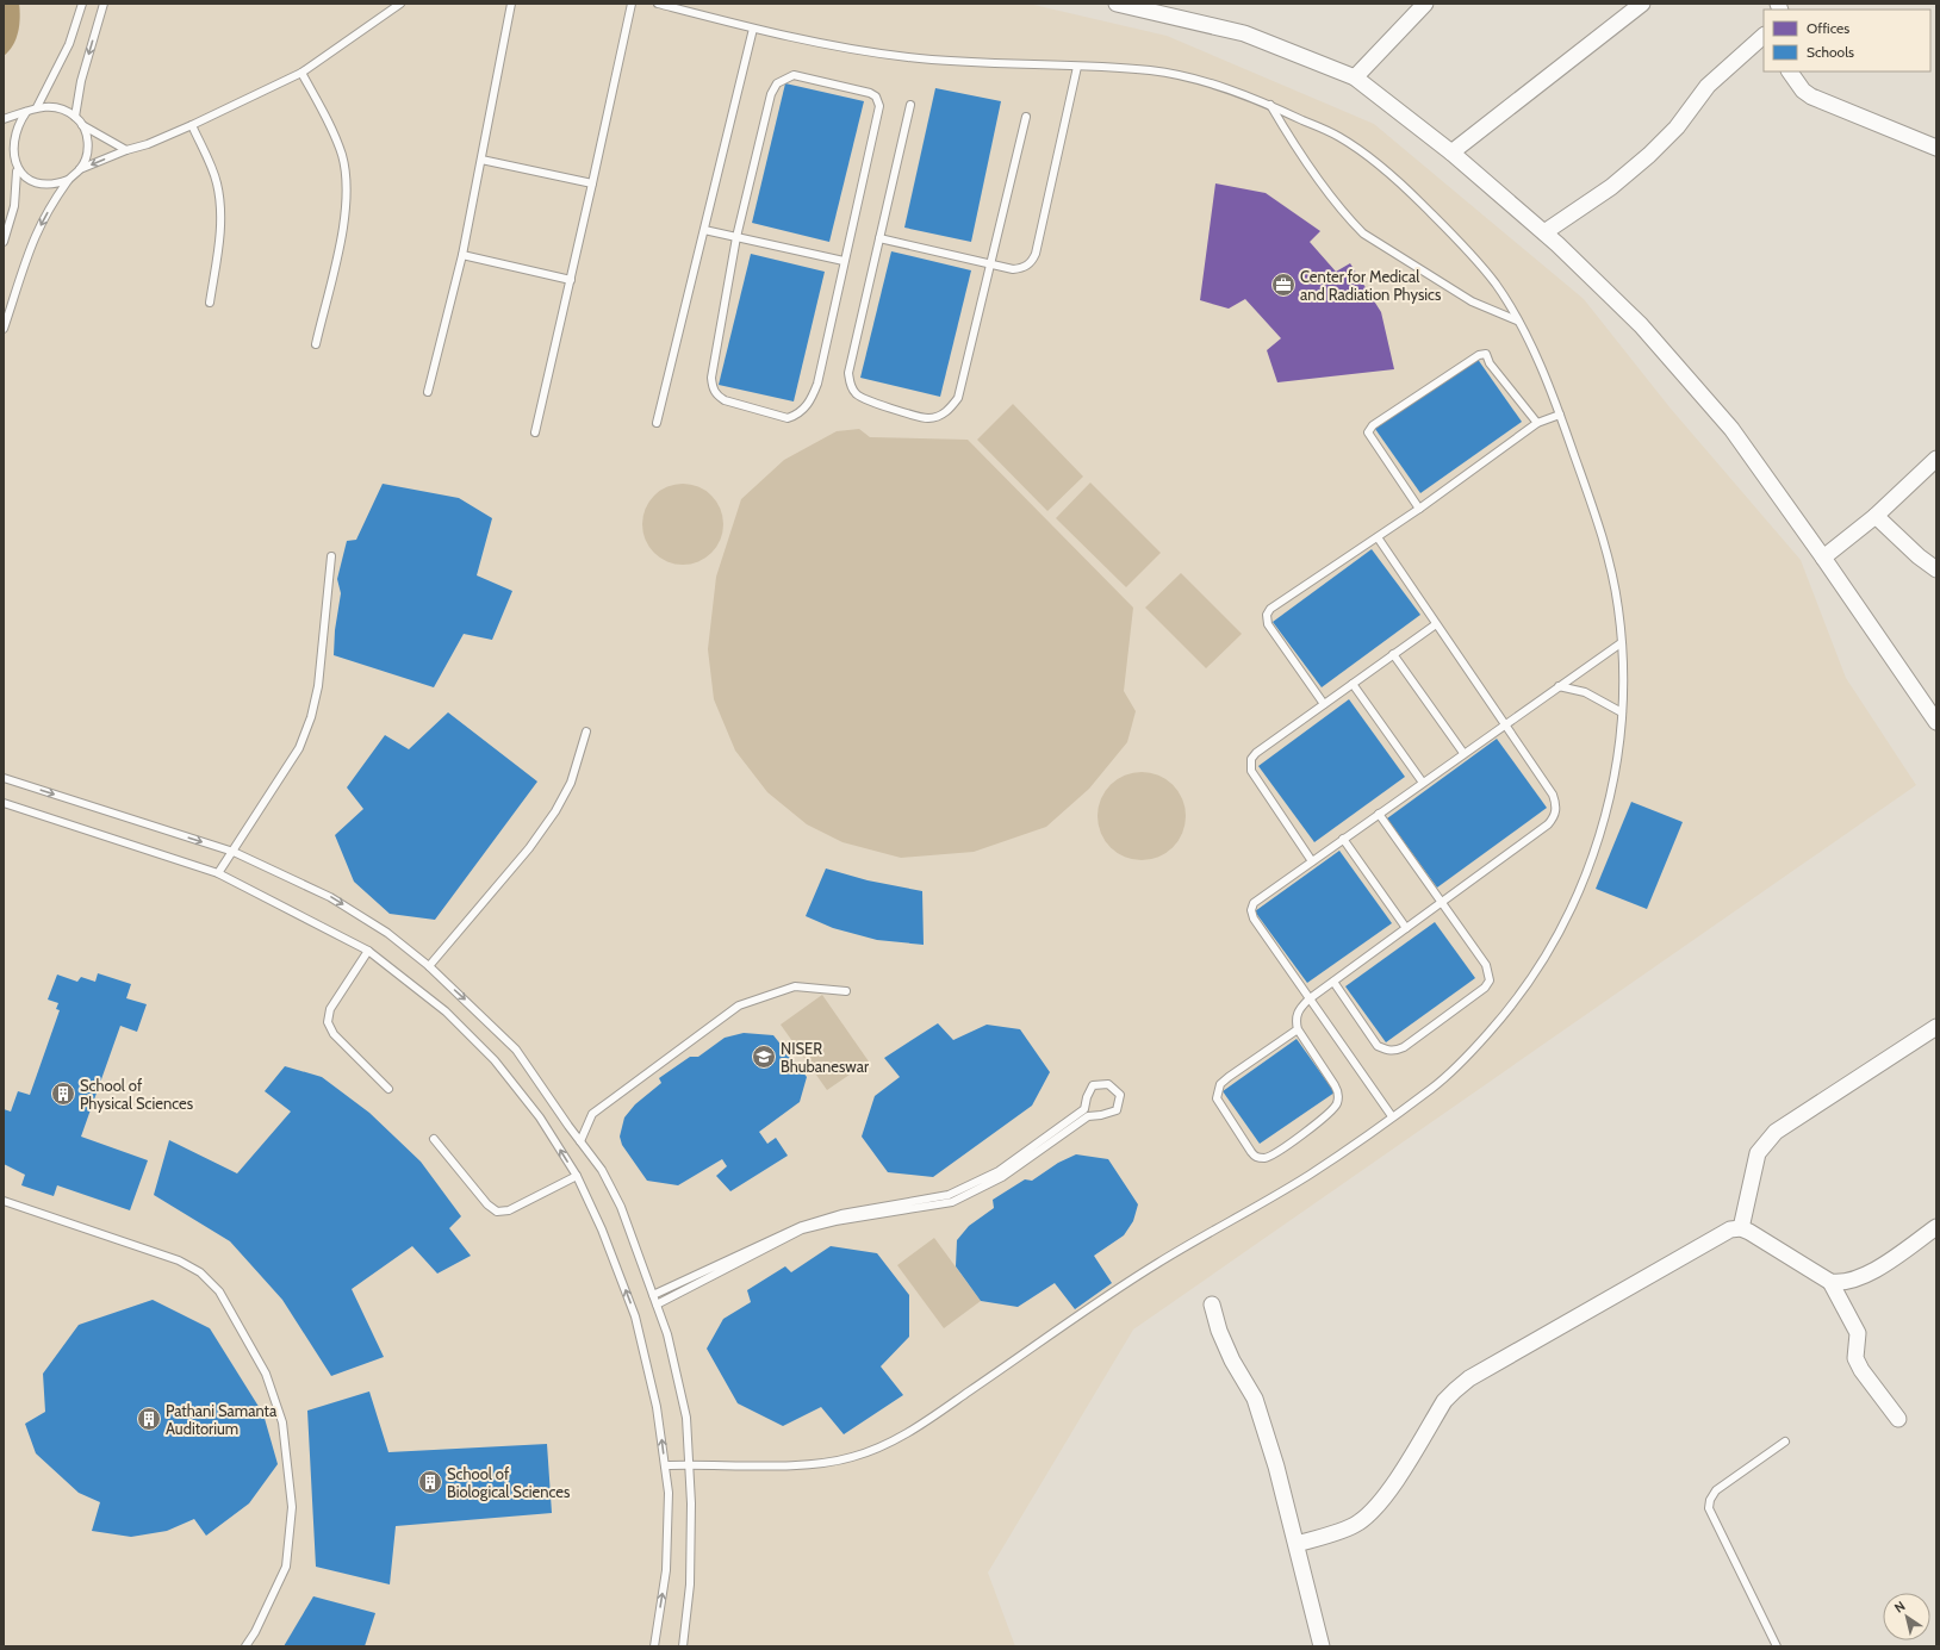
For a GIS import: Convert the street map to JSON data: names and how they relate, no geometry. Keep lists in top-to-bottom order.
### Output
{
  "places": {
    "office": ["Center for Medical and Radiation Physics"],
    "school or university": ["NISER Bhubaneswar"],
    "building": ["School of Physical Sciences", "Pathani Samanta Auditorium", "School of Biological Sciences"]
  },
  "legend": ["Offices", "Schools"],
  "north": "top left"
}
